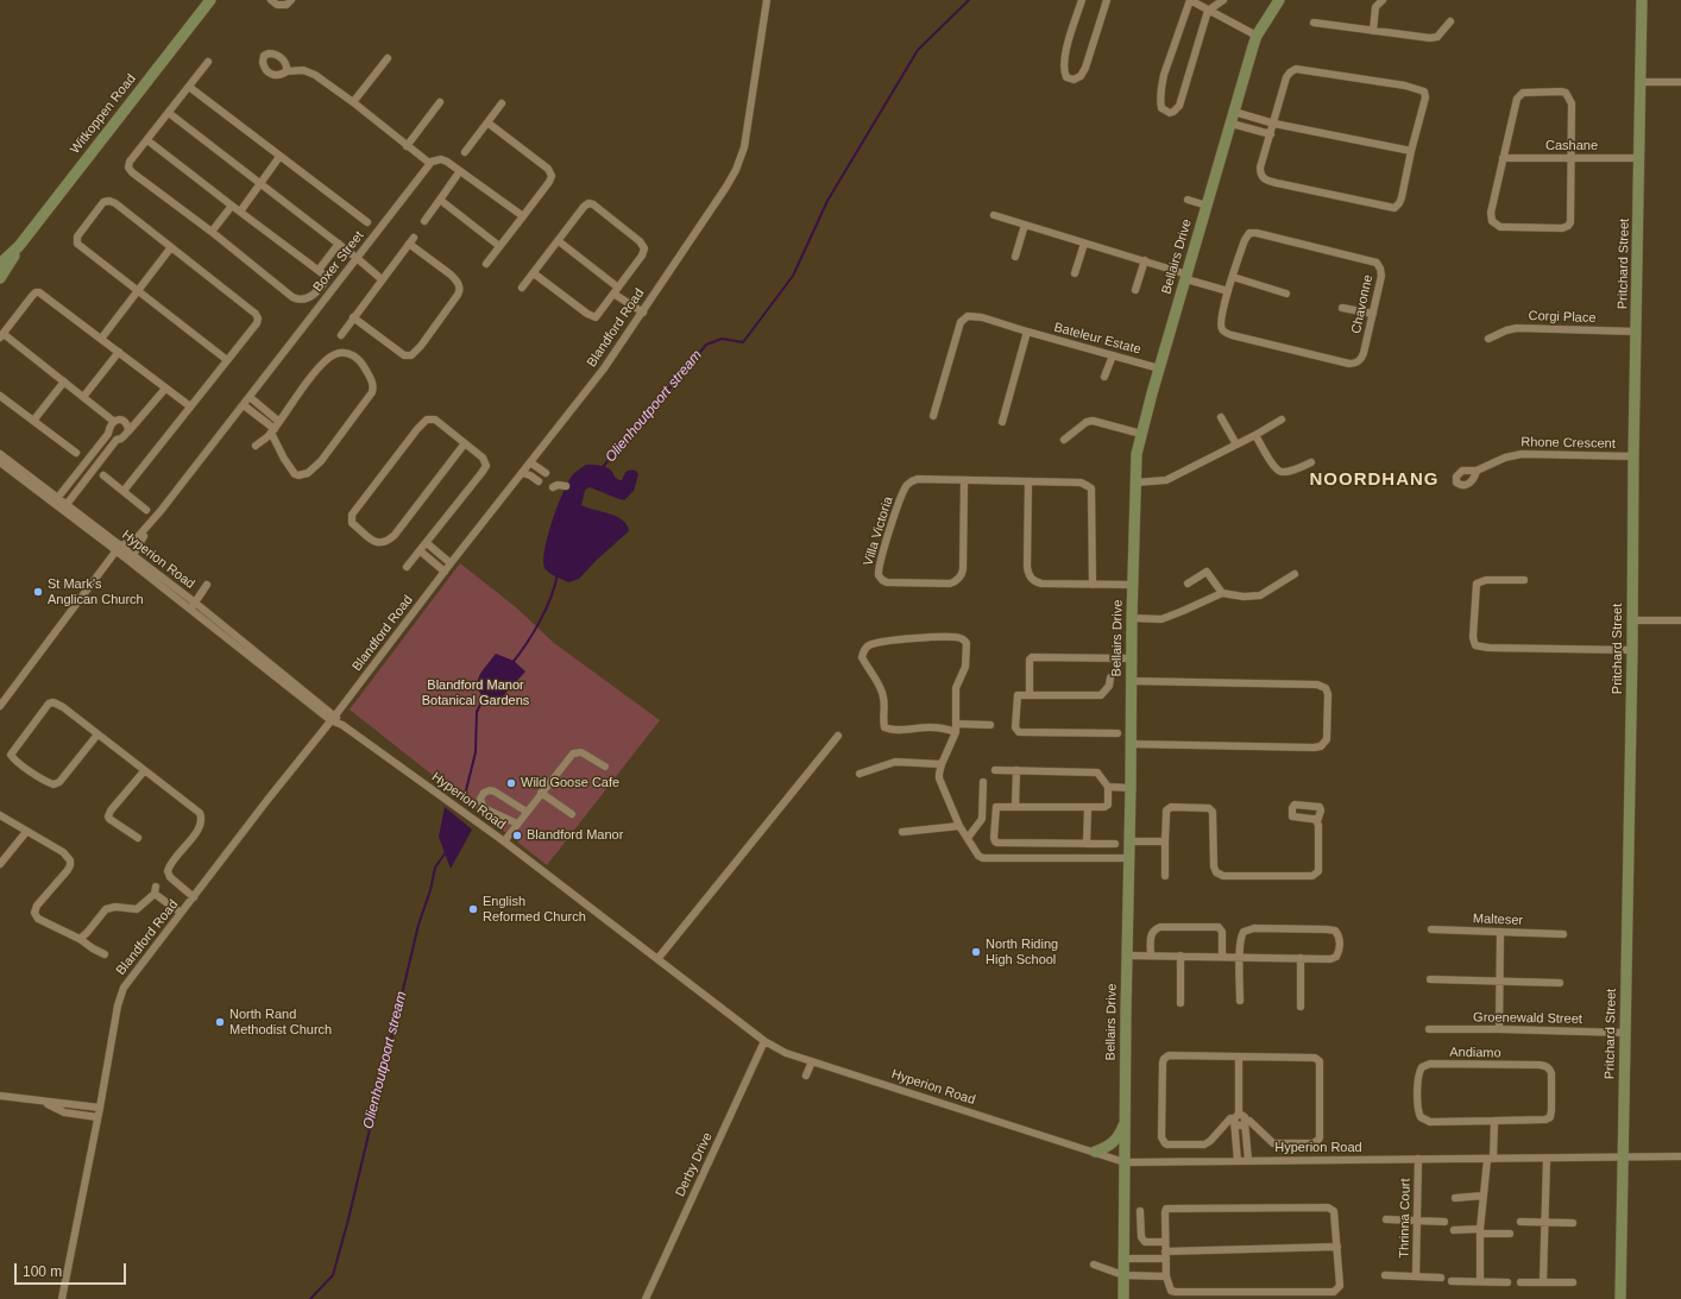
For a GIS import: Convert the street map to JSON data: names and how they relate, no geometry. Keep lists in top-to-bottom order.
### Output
{
  "streets": {
    "street": [
      "Witkoppen Road",
      "Cashane",
      "Bellairs Drive",
      "Boxer Street",
      "Pritchard Street",
      "Chavonne",
      "Corgi Place",
      "Blandford Road",
      "Bateleur Estate",
      "Rhone Crescent",
      "Villa Victoria",
      "Hyperion Road",
      "Malteser",
      "Groenewald Street",
      "Andiamo",
      "Derby Drive",
      "Thrinna Court"
    ]
  },
  "crossings": [
    ["Cashane", "Pritchard Street"],
    ["Bellairs Drive", "Bateleur Estate"],
    ["Bellairs Drive", "Hyperion Road"],
    ["Boxer Street", "Hyperion Road"],
    ["Pritchard Street", "Corgi Place"],
    ["Pritchard Street", "Rhone Crescent"],
    ["Pritchard Street", "Hyperion Road"],
    ["Pritchard Street", "Groenewald Street"],
    ["Blandford Road", "Hyperion Road"],
    ["Hyperion Road", "Derby Drive"],
    ["Hyperion Road", "Thrinna Court"]
  ],
  "districts": ["NOORDHANG"],
  "water": ["Olienhoutpoort stream"],
  "parks": ["Blandford Manor Botanical Gardens"],
  "places": [
    "St Mark's Anglican Church",
    "Wild Goose Cafe",
    "Blandford Manor",
    "English Reformed Church",
    "North Riding High School",
    "North Rand Methodist Church"
  ],
  "scale_bar": "100 m"
}
